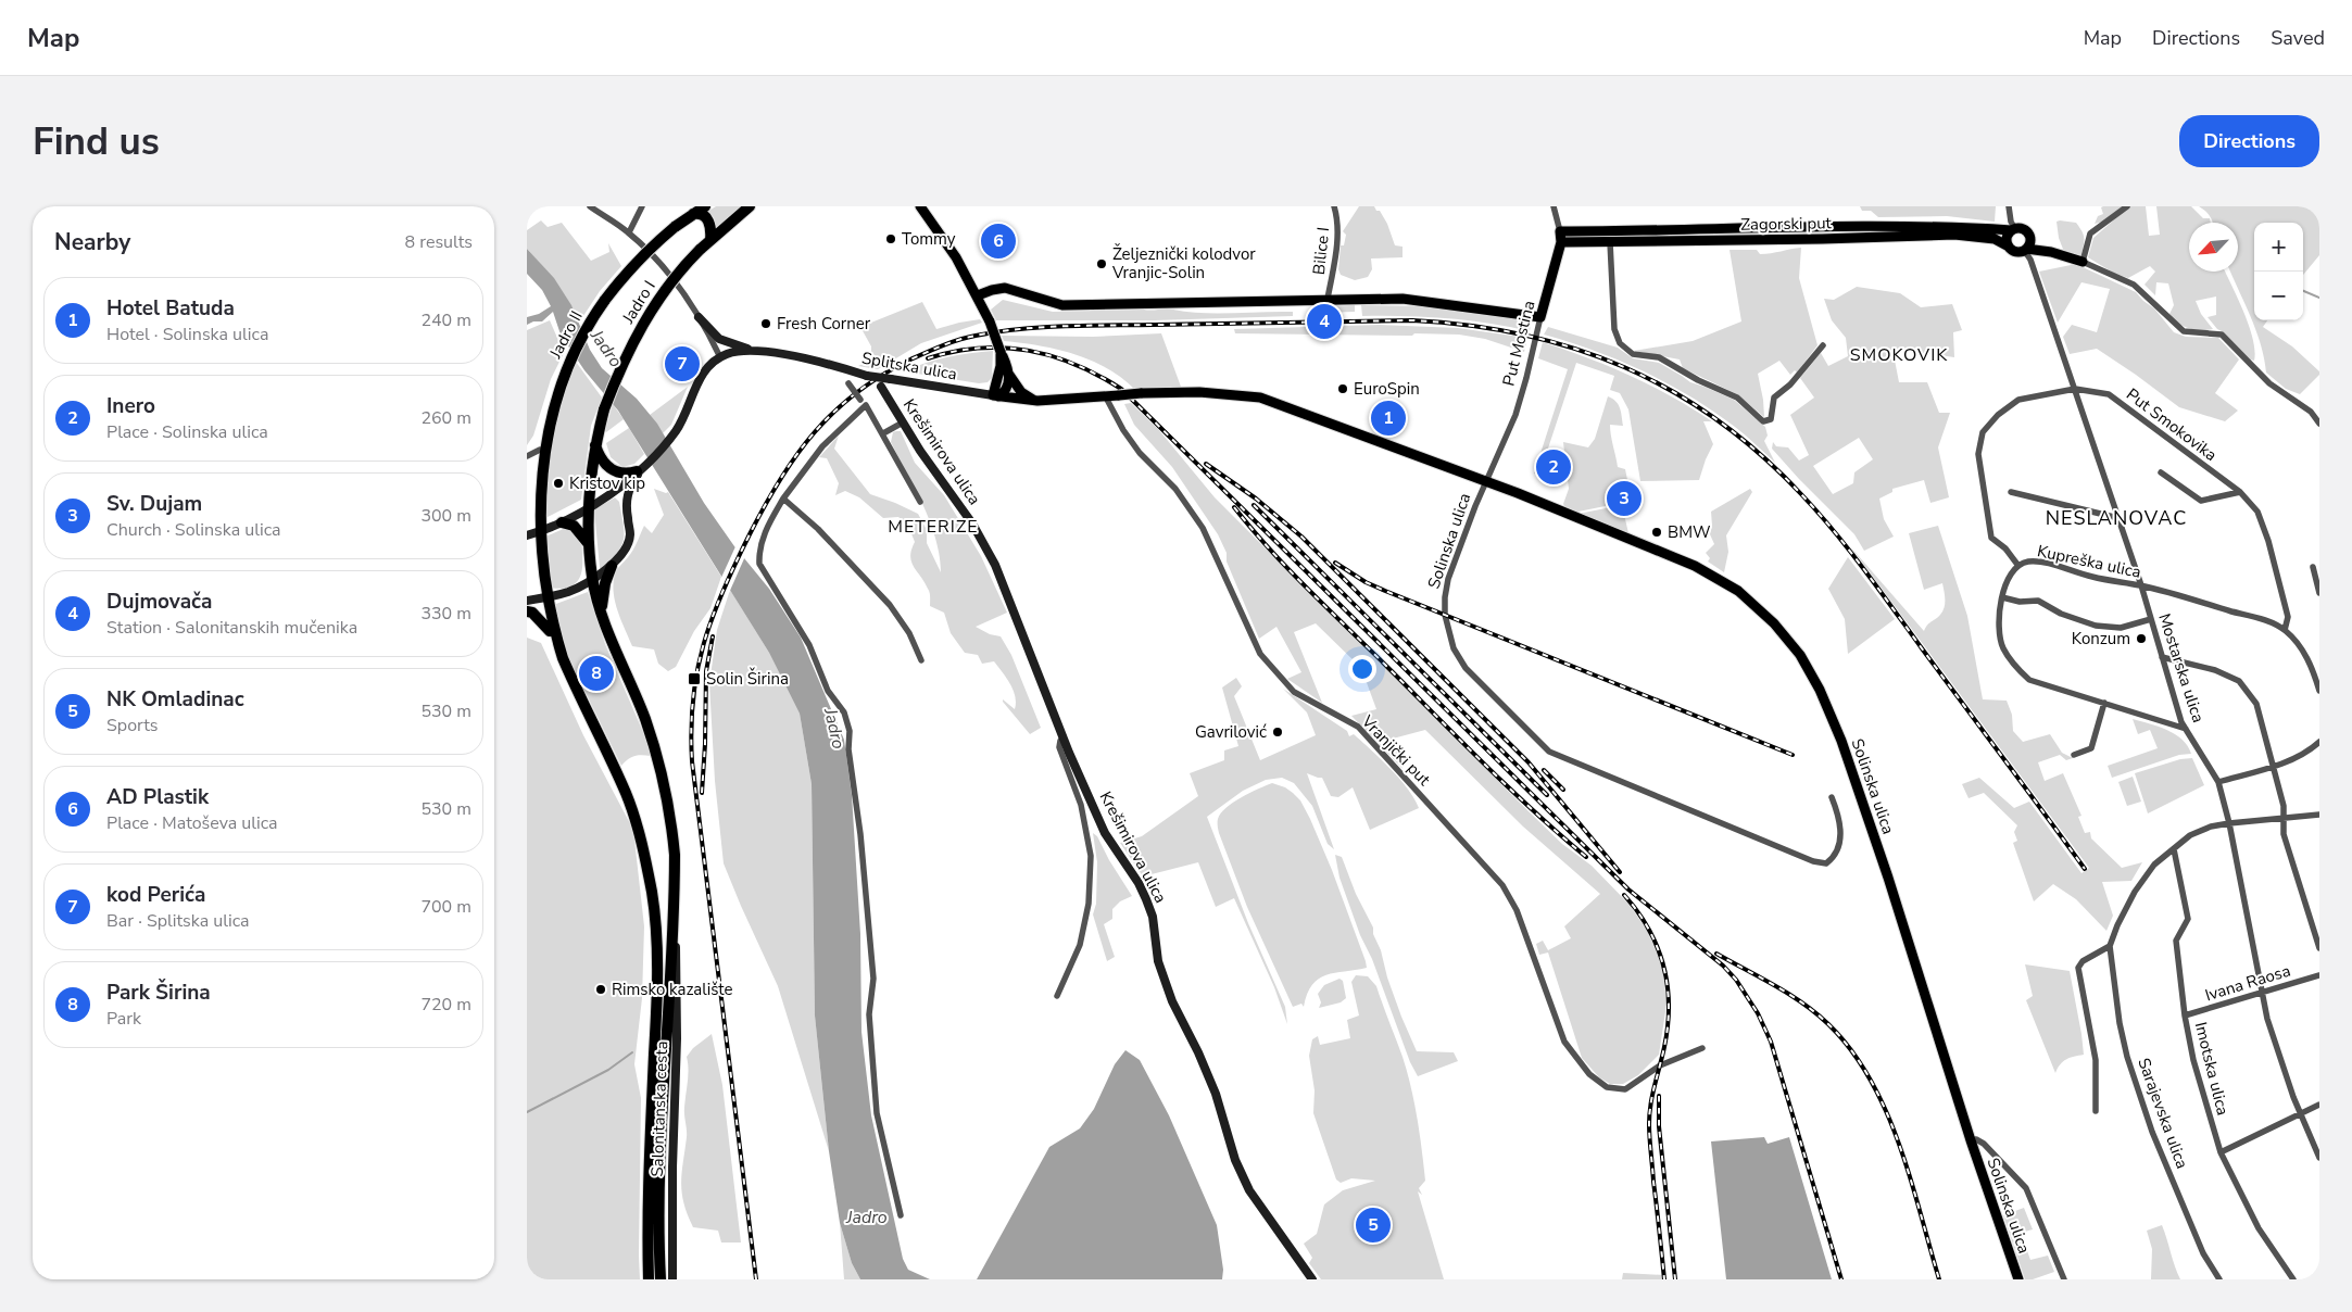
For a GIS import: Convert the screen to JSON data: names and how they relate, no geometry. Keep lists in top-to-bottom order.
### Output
{
  "streets": {
    "highway": ["Jadro I", "Jadro II"],
    "main road": [
      "Zagorski put",
      "Put Mostina",
      "Splitska ulica",
      "Krešimirova ulica",
      "Solinska ulica",
      "Salonitanska cesta"
    ],
    "street": [
      "Bilice I",
      "Put Smokovika",
      "Kupreška ulica",
      "Mostarska ulica",
      "Vranjički put",
      "Ivana Raosa",
      "Imotska ulica",
      "Sarajevska ulica"
    ]
  },
  "crossings": [
    ["Zagorski put", "Put Mostina"],
    ["Zagorski put", "Mostarska ulica"],
    ["Jadro I", "Salonitanska cesta"],
    ["Put Mostina", "Solinska ulica"],
    ["Splitska ulica", "Krešimirova ulica"],
    ["Splitska ulica", "Solinska ulica"],
    ["Splitska ulica", "Vranjički put"],
    ["Put Smokovika", "Kupreška ulica"],
    ["Put Smokovika", "Mostarska ulica"],
    ["Kupreška ulica", "Mostarska ulica"],
    ["Mostarska ulica", "Ivana Raosa"],
    ["Mostarska ulica", "Sarajevska ulica"],
    ["Ivana Raosa", "Imotska ulica"],
    ["Imotska ulica", "Sarajevska ulica"]
  ],
  "districts": ["SMOKOVIK", "NESLANOVAC", "METERIZE"],
  "water": ["Jadro"],
  "places": {
    "other": [
      "Tommy",
      "Željeznički kolodvor Vranjic-Solin",
      "Fresh Corner",
      "EuroSpin",
      "Kristov kip",
      "BMW",
      "Konzum",
      "Gavrilović",
      "Rimsko kazalište"
    ],
    "transit": ["Solin Širina"]
  },
  "north": "bottom left",
  "page": {
    "header": "Map",
    "nav": ["Map", "Directions", "Saved"],
    "buttons": "Directions",
    "title": "Find us",
    "heading": ["Nearby", "8 results"],
    "pins": [
      "6",
      "4",
      "7",
      "1",
      "2",
      "3",
      "8",
      "5"
    ],
    "map_buttons": ["+", "−"],
    "list": [
      {
        "mark": "1",
        "name": "Hotel Batuda",
        "note": "Hotel · Solinska ulica",
        "value": "240 m"
      },
      {
        "mark": "2",
        "name": "Inero",
        "note": "Place · Solinska ulica",
        "value": "260 m"
      },
      {
        "mark": "3",
        "name": "Sv. Dujam",
        "note": "Church · Solinska ulica",
        "value": "300 m"
      },
      {
        "mark": "4",
        "name": "Dujmovača",
        "note": "Station · Salonitanskih mučenika",
        "value": "330 m"
      },
      {
        "mark": "5",
        "name": "NK Omladinac",
        "note": "Sports",
        "value": "530 m"
      },
      {
        "mark": "6",
        "name": "AD Plastik",
        "note": "Place · Matoševa ulica",
        "value": "530 m"
      },
      {
        "mark": "7",
        "name": "kod Perića",
        "note": "Bar · Splitska ulica",
        "value": "700 m"
      },
      {
        "mark": "8",
        "name": "Park Širina",
        "note": "Park",
        "value": "720 m"
      }
    ]
  }
}
